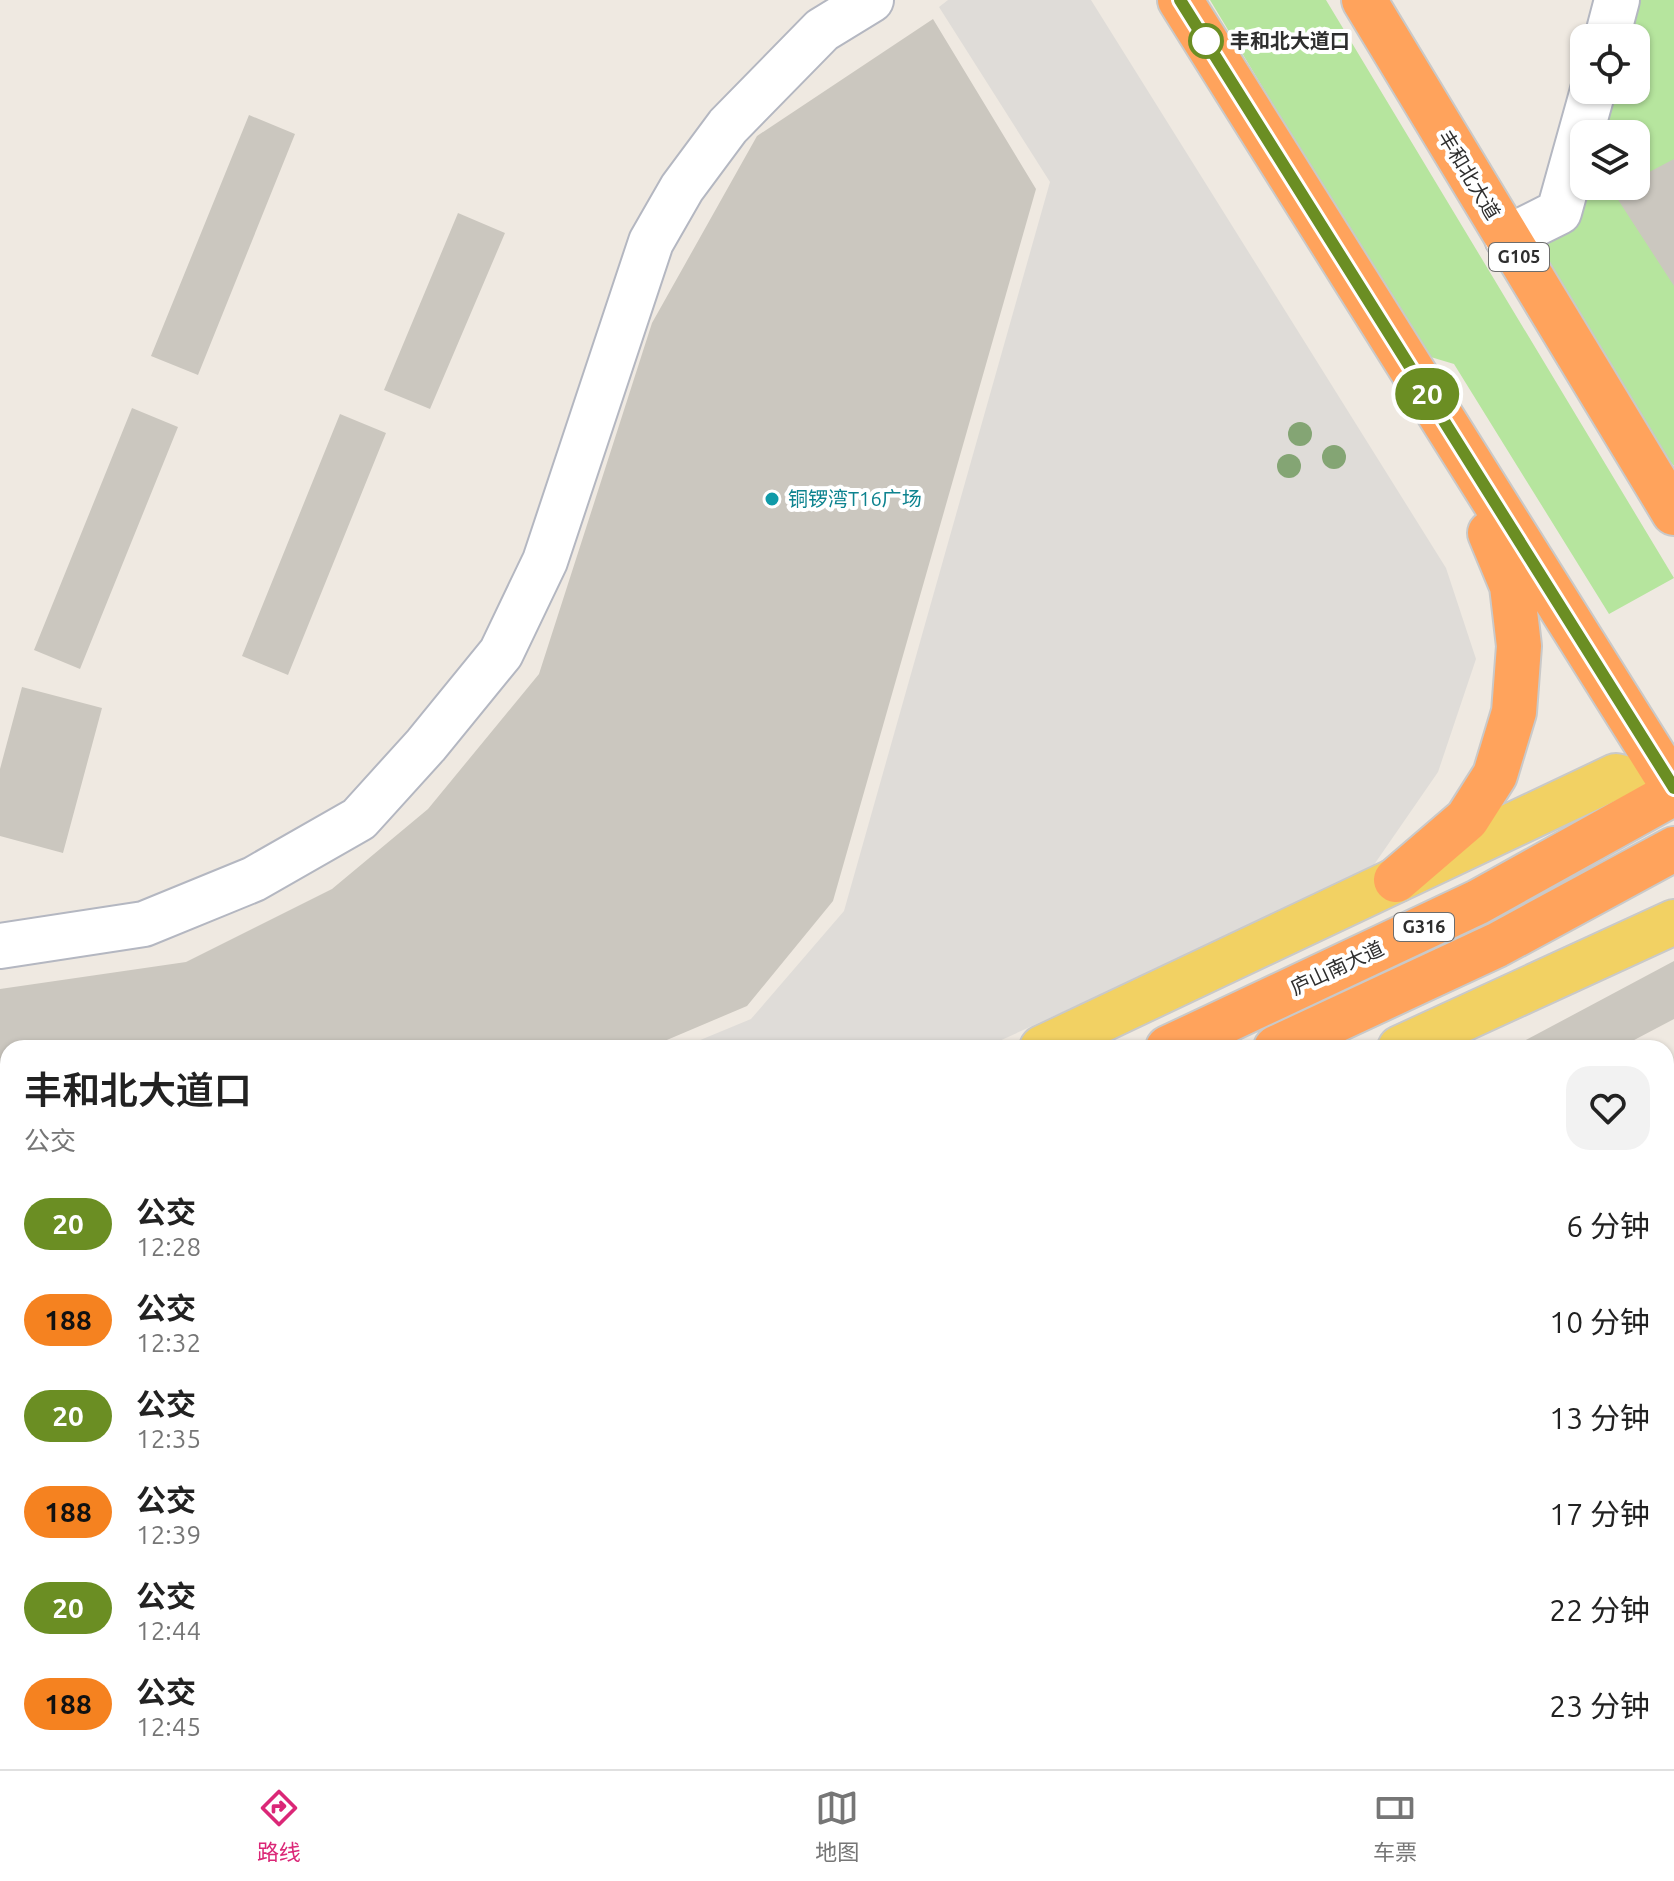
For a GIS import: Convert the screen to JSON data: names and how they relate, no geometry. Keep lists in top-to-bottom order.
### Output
{
  "streets": {
    "highway": [
      "丰和北大道",
      "G105",
      "G316",
      "庐山南大道"
    ]
  },
  "places": ["丰和北大道口", "铜锣湾T16广场"],
  "lines": ["bus line 20"],
  "page": {
    "on_map": "20",
    "heading": ["丰和北大道口", "公交"],
    "list": [
      {
        "mark": "20",
        "name": "公交",
        "note": "12:28",
        "value": "6 分钟"
      },
      {
        "mark": "188",
        "name": "公交",
        "note": "12:32",
        "value": "10 分钟"
      },
      {
        "mark": "20",
        "name": "公交",
        "note": "12:35",
        "value": "13 分钟"
      },
      {
        "mark": "188",
        "name": "公交",
        "note": "12:39",
        "value": "17 分钟"
      },
      {
        "mark": "20",
        "name": "公交",
        "note": "12:44",
        "value": "22 分钟"
      },
      {
        "mark": "188",
        "name": "公交",
        "note": "12:45",
        "value": "23 分钟"
      }
    ],
    "tabs": ["路线", "地图", "车票"]
  }
}
